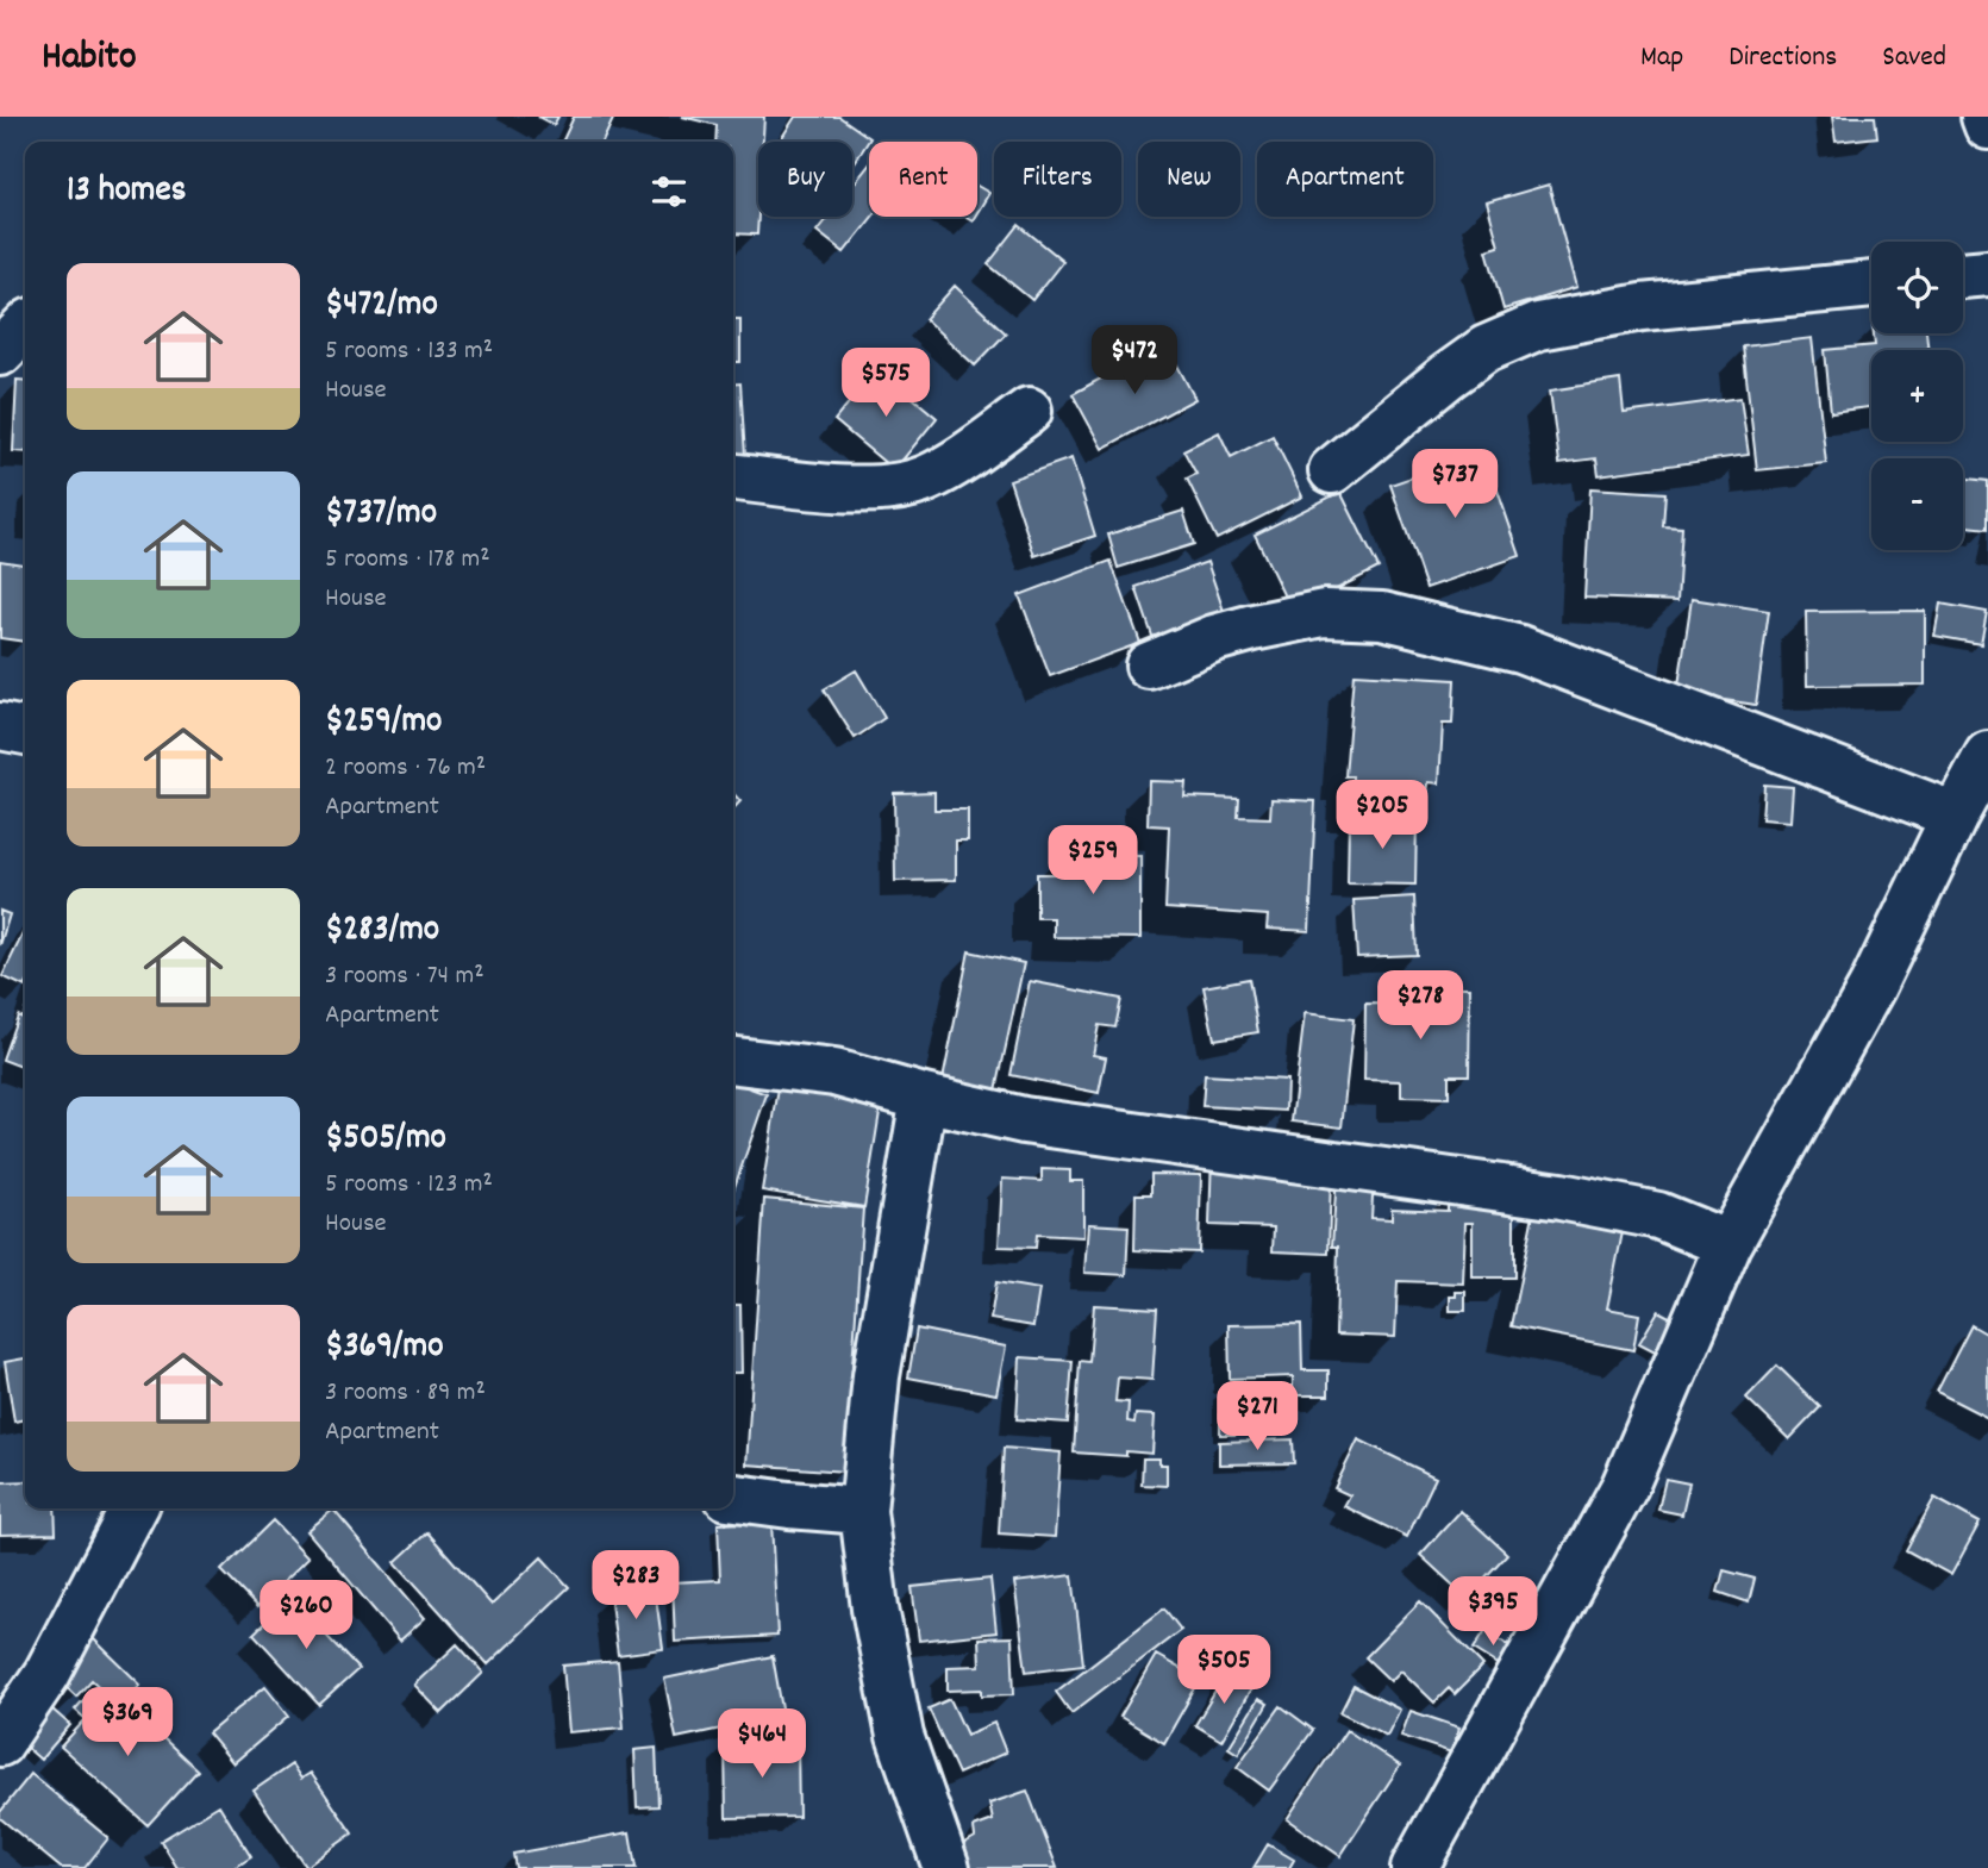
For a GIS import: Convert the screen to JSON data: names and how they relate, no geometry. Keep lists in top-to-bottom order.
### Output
{
  "page": {
    "header": "Habito",
    "nav": ["Map", "Directions", "Saved"],
    "chip": [
      "Buy",
      "Rent",
      "Filters",
      "New",
      "Apartment"
    ],
    "heading": "13 homes",
    "map_buttons": ["+", "−"],
    "list": [
      {
        "name": "$472/mo",
        "note": "5 rooms · 133 m² · House"
      },
      {
        "name": "$737/mo",
        "note": "5 rooms · 178 m² · House"
      },
      {
        "name": "$259/mo",
        "note": "2 rooms · 76 m² · Apartment"
      },
      {
        "name": "$283/mo",
        "note": "3 rooms · 74 m² · Apartment"
      },
      {
        "name": "$505/mo",
        "note": "5 rooms · 123 m² · House"
      },
      {
        "name": "$369/mo",
        "note": "3 rooms · 89 m² · Apartment"
      }
    ],
    "price": [
      "$472",
      "$575",
      "$737",
      "$205",
      "$259",
      "$278",
      "$271",
      "$283",
      "$395",
      "$260",
      "$505",
      "$369",
      "$464"
    ]
  }
}
